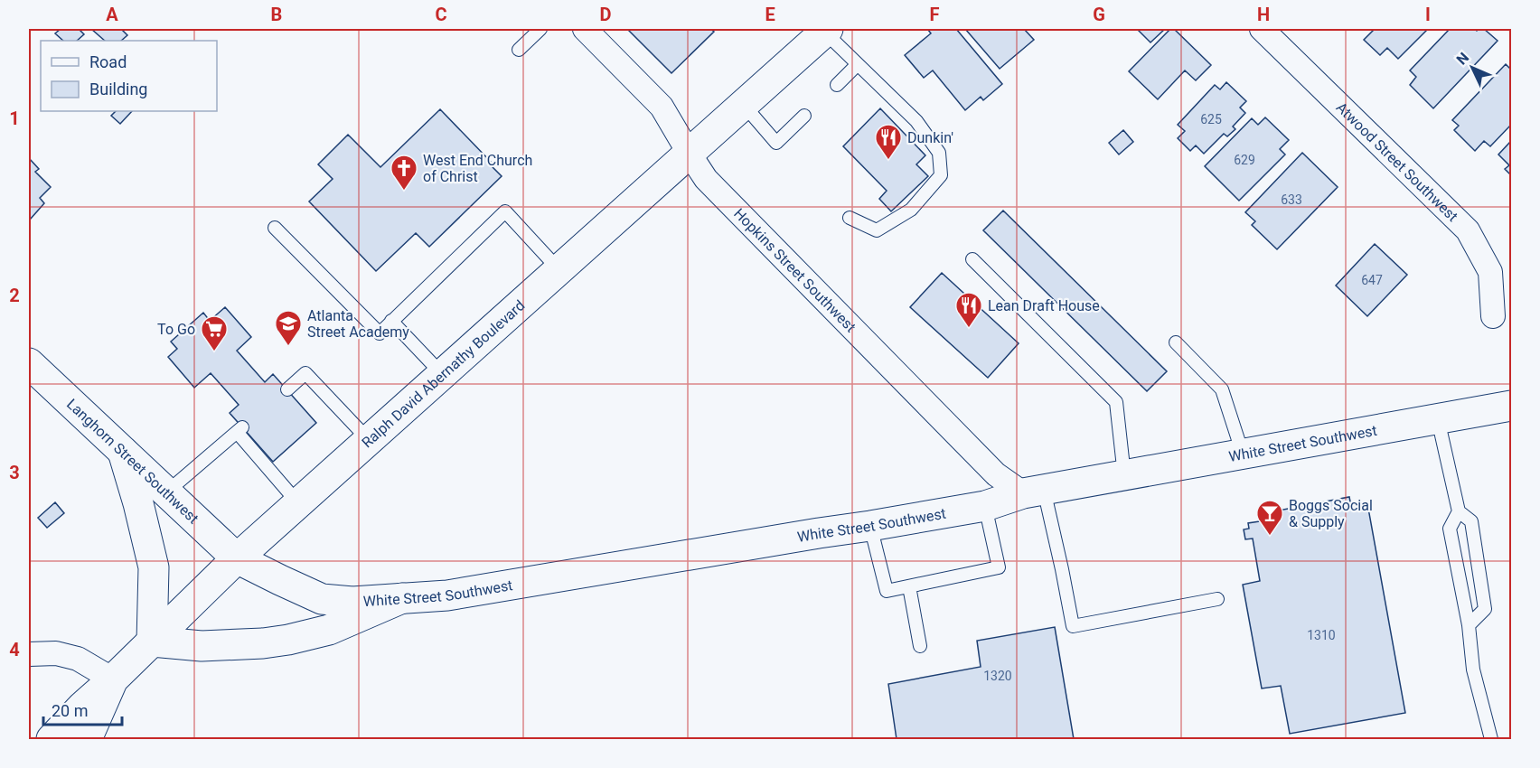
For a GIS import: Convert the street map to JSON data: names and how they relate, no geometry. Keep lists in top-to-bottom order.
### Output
{
  "streets": {
    "main road": ["Ralph David Abernathy Boulevard", "White Street Southwest", "Langhorn Street Southwest"],
    "street": ["Atwood Street Southwest", "Hopkins Street Southwest"]
  },
  "crossings": [
    ["Hopkins Street Southwest", "Ralph David Abernathy Boulevard"],
    ["Hopkins Street Southwest", "White Street Southwest"],
    ["Ralph David Abernathy Boulevard", "White Street Southwest"],
    ["Ralph David Abernathy Boulevard", "Langhorn Street Southwest"],
    ["White Street Southwest", "Langhorn Street Southwest"]
  ],
  "places": {
    "restaurant": ["Dunkin'", "Lean Draft House"],
    "church": ["West End Church of Christ"],
    "school or university": ["Atlanta Street Academy"],
    "supermarket": ["To Go"],
    "bar": ["Boggs Social & Supply"]
  },
  "house_numbers": [
    "625",
    "629",
    "633",
    "647",
    "1310",
    "1320"
  ],
  "legend": ["Road", "Building"],
  "scale_bar": "20 m",
  "north": "top left",
  "grid": {
    "columns": [
      "A",
      "B",
      "C",
      "D",
      "E",
      "F",
      "G",
      "H",
      "I"
    ],
    "rows": [
      "1",
      "2",
      "3",
      "4"
    ]
  }
}
